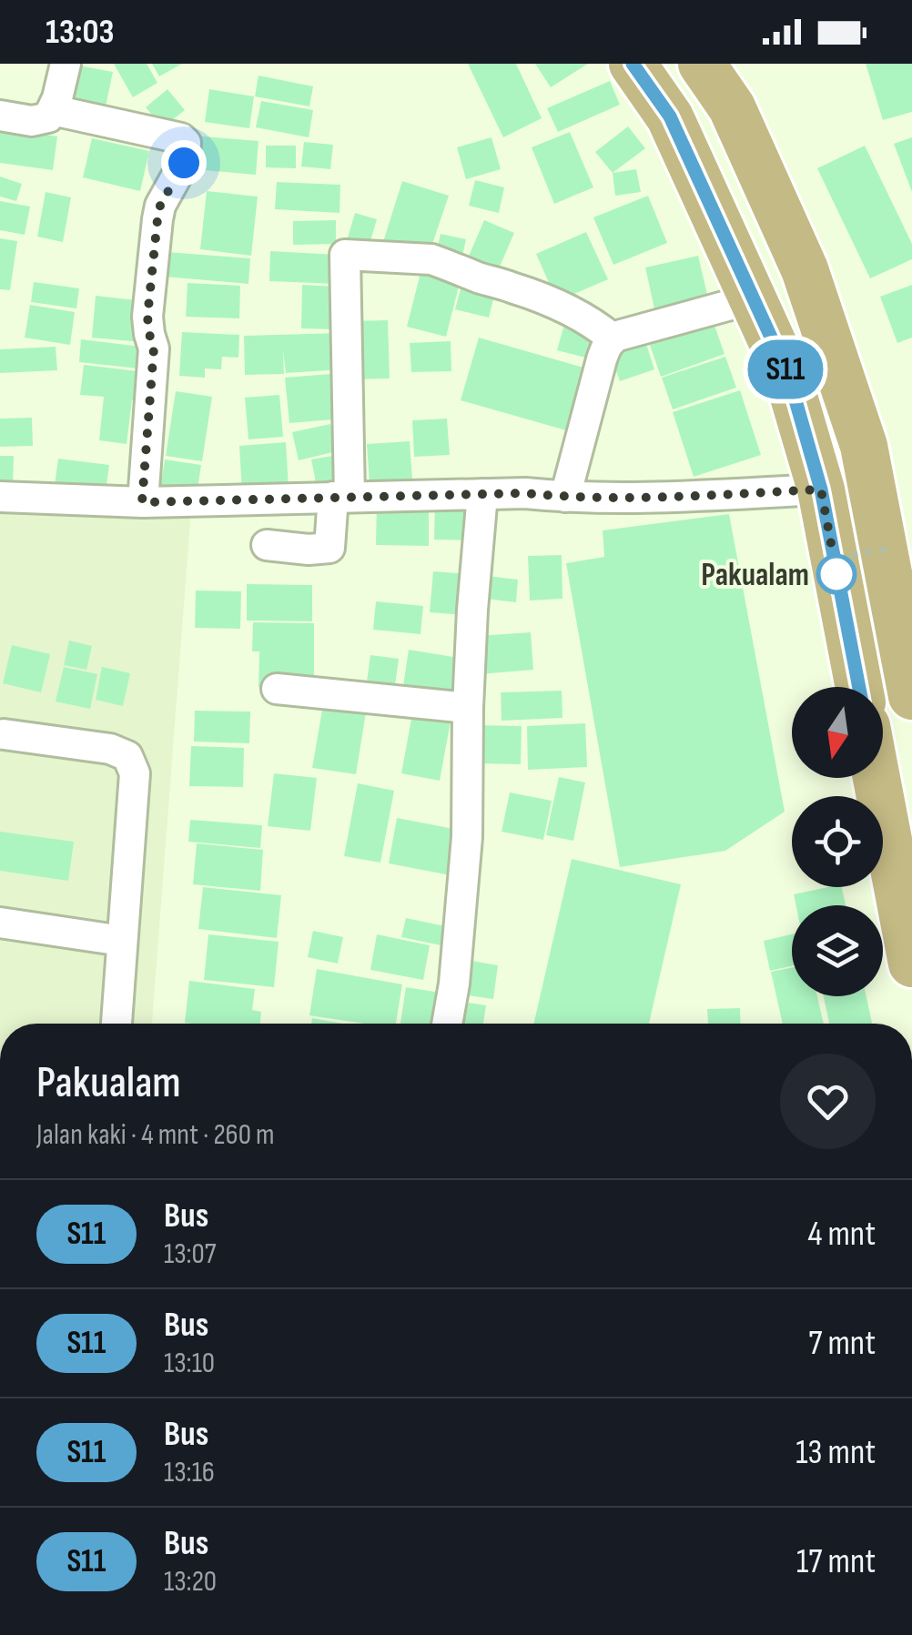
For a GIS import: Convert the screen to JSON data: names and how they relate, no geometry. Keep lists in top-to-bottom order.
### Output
{
  "places": ["Pakualam"],
  "lines": ["bus line S11"],
  "north": "bottom",
  "page": {
    "status": "13:03",
    "on_map": "S11",
    "heading": ["Pakualam", "Jalan kaki · 4 mnt · 260 m"],
    "list": [
      {
        "mark": "S11",
        "name": "Bus",
        "note": "13:07",
        "value": "4 mnt"
      },
      {
        "mark": "S11",
        "name": "Bus",
        "note": "13:10",
        "value": "7 mnt"
      },
      {
        "mark": "S11",
        "name": "Bus",
        "note": "13:16",
        "value": "13 mnt"
      },
      {
        "mark": "S11",
        "name": "Bus",
        "note": "13:20",
        "value": "17 mnt"
      }
    ]
  }
}
